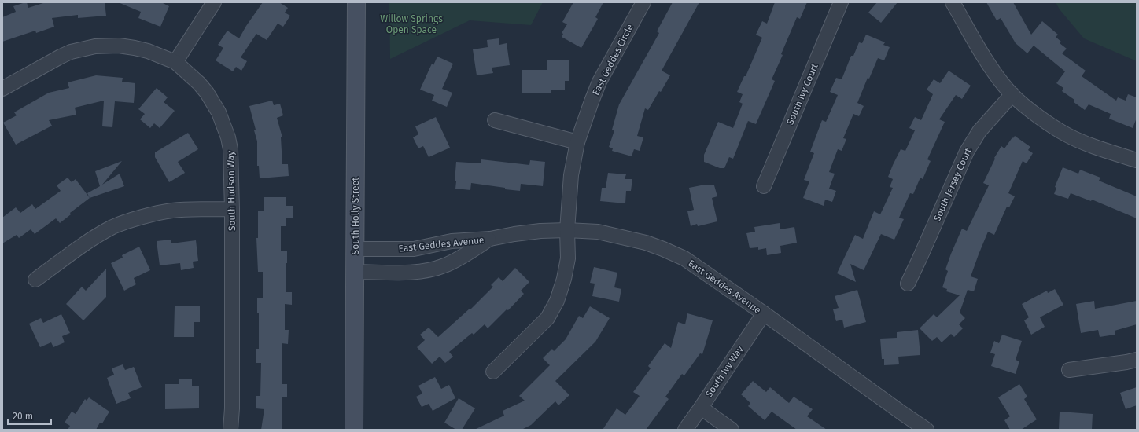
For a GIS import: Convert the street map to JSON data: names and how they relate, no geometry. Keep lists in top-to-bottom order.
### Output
{
  "streets": {
    "main road": ["South Holly Street"],
    "street": [
      "East Geddes Circle",
      "South Ivy Court",
      "South Jersey Court",
      "South Hudson Way",
      "East Geddes Avenue",
      "South Ivy Way"
    ]
  },
  "crossings": [
    ["East Geddes Circle", "East Geddes Avenue"],
    ["South Holly Street", "East Geddes Avenue"],
    ["East Geddes Avenue", "South Ivy Way"]
  ],
  "parks": ["Willow Springs Open Space"],
  "scale_bar": "20 m"
}
